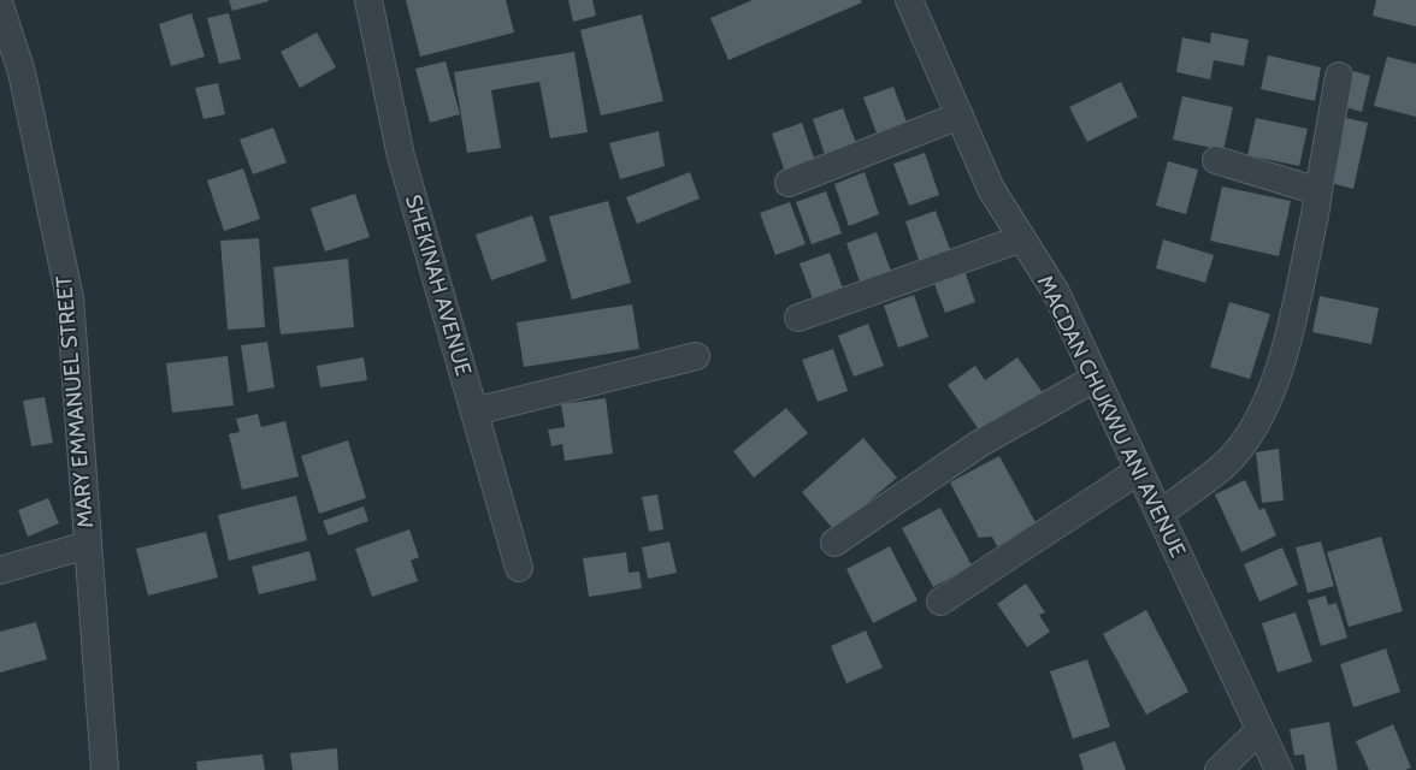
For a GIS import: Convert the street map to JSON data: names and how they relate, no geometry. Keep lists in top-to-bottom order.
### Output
{
  "streets": {
    "street": ["SHEKINAH AVENUE", "MARY EMMANUEL STREET", "MACDAN CHUKWU ANI AVENUE"]
  }
}
